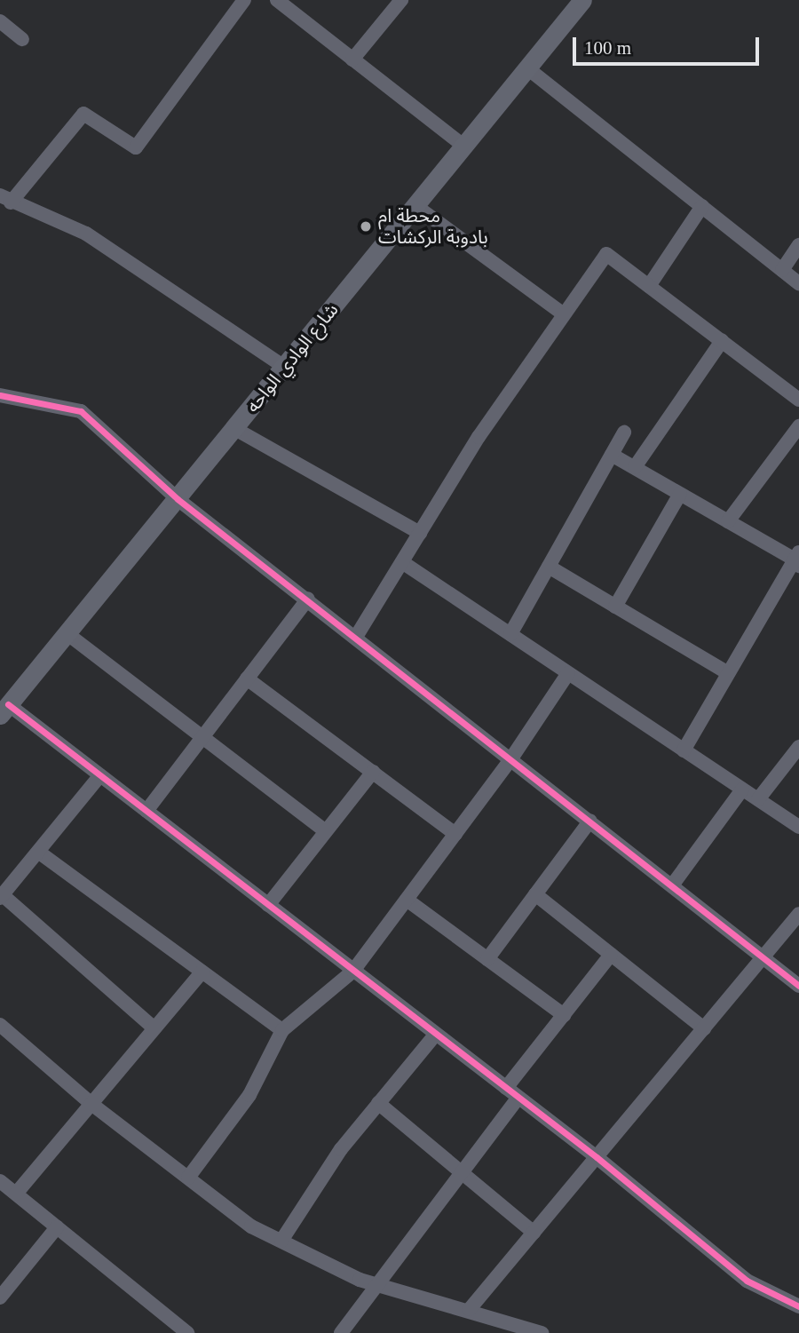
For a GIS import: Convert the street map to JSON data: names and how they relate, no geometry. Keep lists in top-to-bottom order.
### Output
{
  "streets": {
    "main road": ["شارع الوادي الواحه"]
  },
  "places": ["محطة ام بادوبة الركشات"],
  "scale_bar": "100 m"
}
